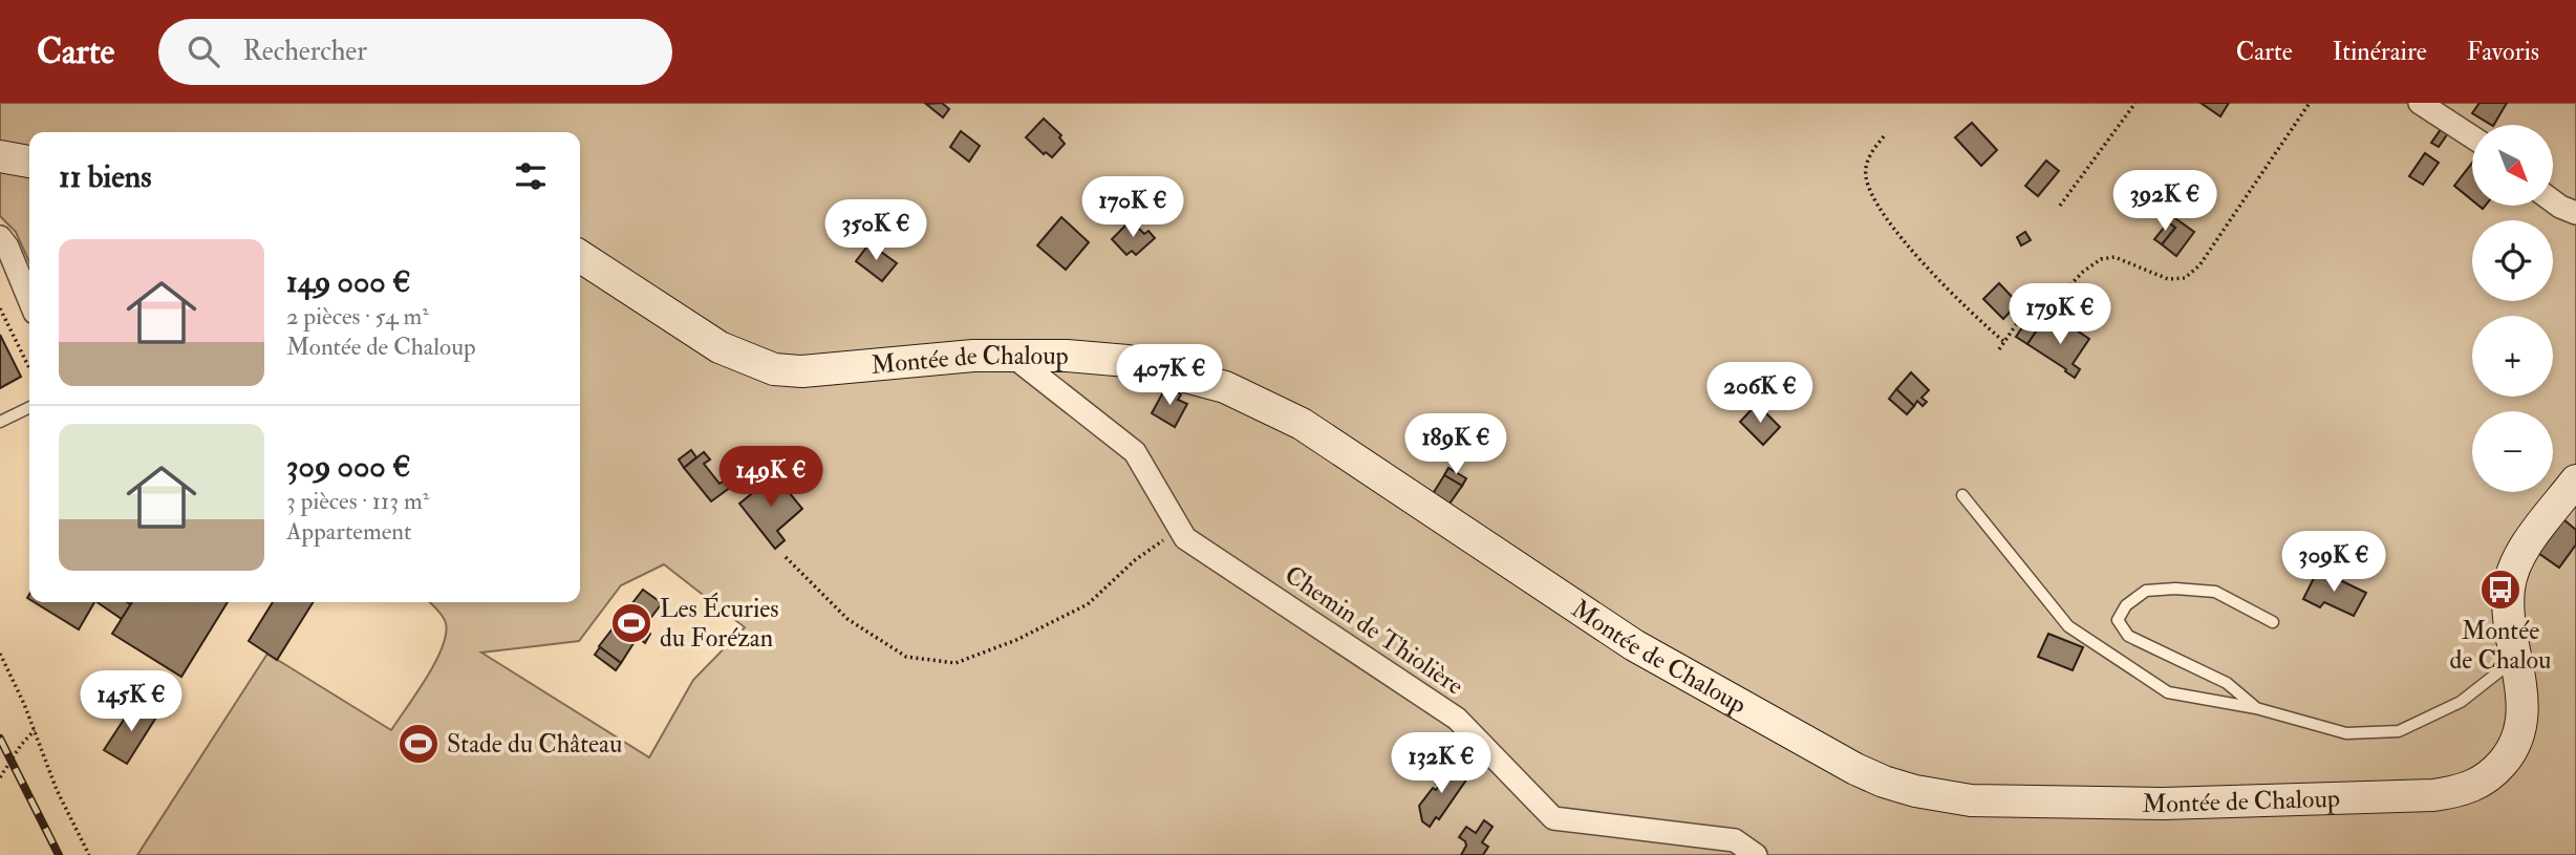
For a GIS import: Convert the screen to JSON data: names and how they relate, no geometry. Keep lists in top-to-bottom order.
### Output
{
  "streets": {
    "main road": ["Montée de Chaloup"],
    "street": ["Chemin de Thiolière"]
  },
  "crossings": [
    ["Montée de Chaloup", "Chemin de Thiolière"]
  ],
  "places": {
    "bus stop": ["Montée de Chalou"],
    "sports": ["Les Écuries du Forézan", "Stade du Château"]
  },
  "north": "bottom right",
  "page": {
    "header": "Carte",
    "search": "Rechercher",
    "nav": ["Carte", "Itinéraire", "Favoris"],
    "map_buttons": ["+", "−"],
    "heading": "11 biens",
    "price": [
      "392K €",
      "170K €",
      "350K €",
      "179K €",
      "407K €",
      "206K €",
      "189K €",
      "149K €",
      "309K €",
      "145K €",
      "132K €"
    ],
    "list": [
      {
        "name": "149 000 €",
        "note": "2 pièces · 54 m² · Montée de Chaloup"
      },
      {
        "name": "309 000 €",
        "note": "3 pièces · 113 m² · Appartement"
      }
    ]
  }
}
